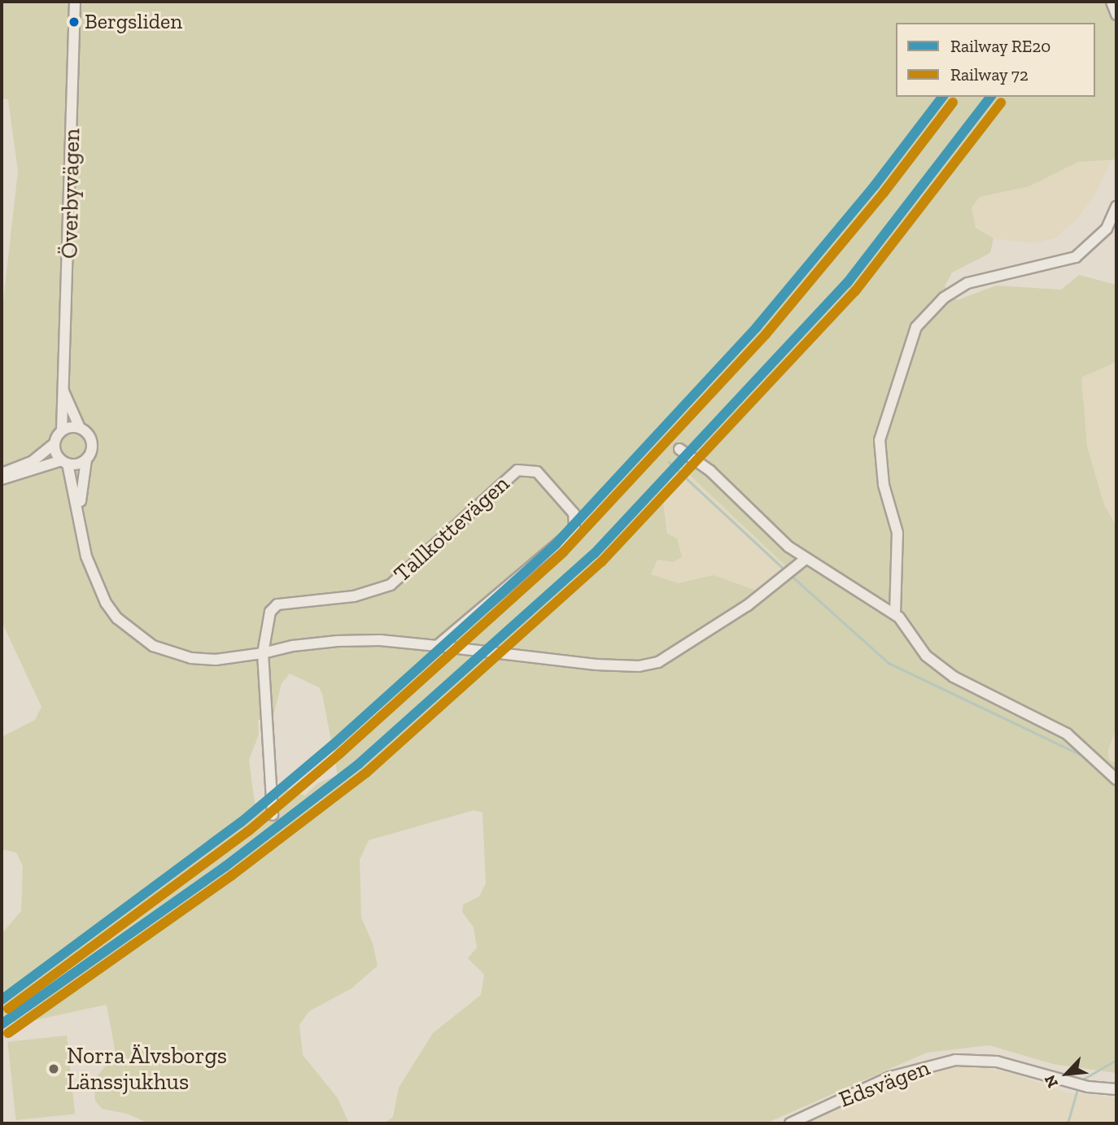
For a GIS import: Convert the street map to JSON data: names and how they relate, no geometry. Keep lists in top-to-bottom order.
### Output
{
  "streets": {
    "street": ["Överbyvägen", "Tallkottevägen", "Edsvägen"]
  },
  "places": ["Bergsliden", "Norra Älvsborgs Länssjukhus"],
  "lines": ["rail line RE20", "rail line 72"],
  "legend": ["Railway RE20", "Railway 72"],
  "north": "bottom left"
}
